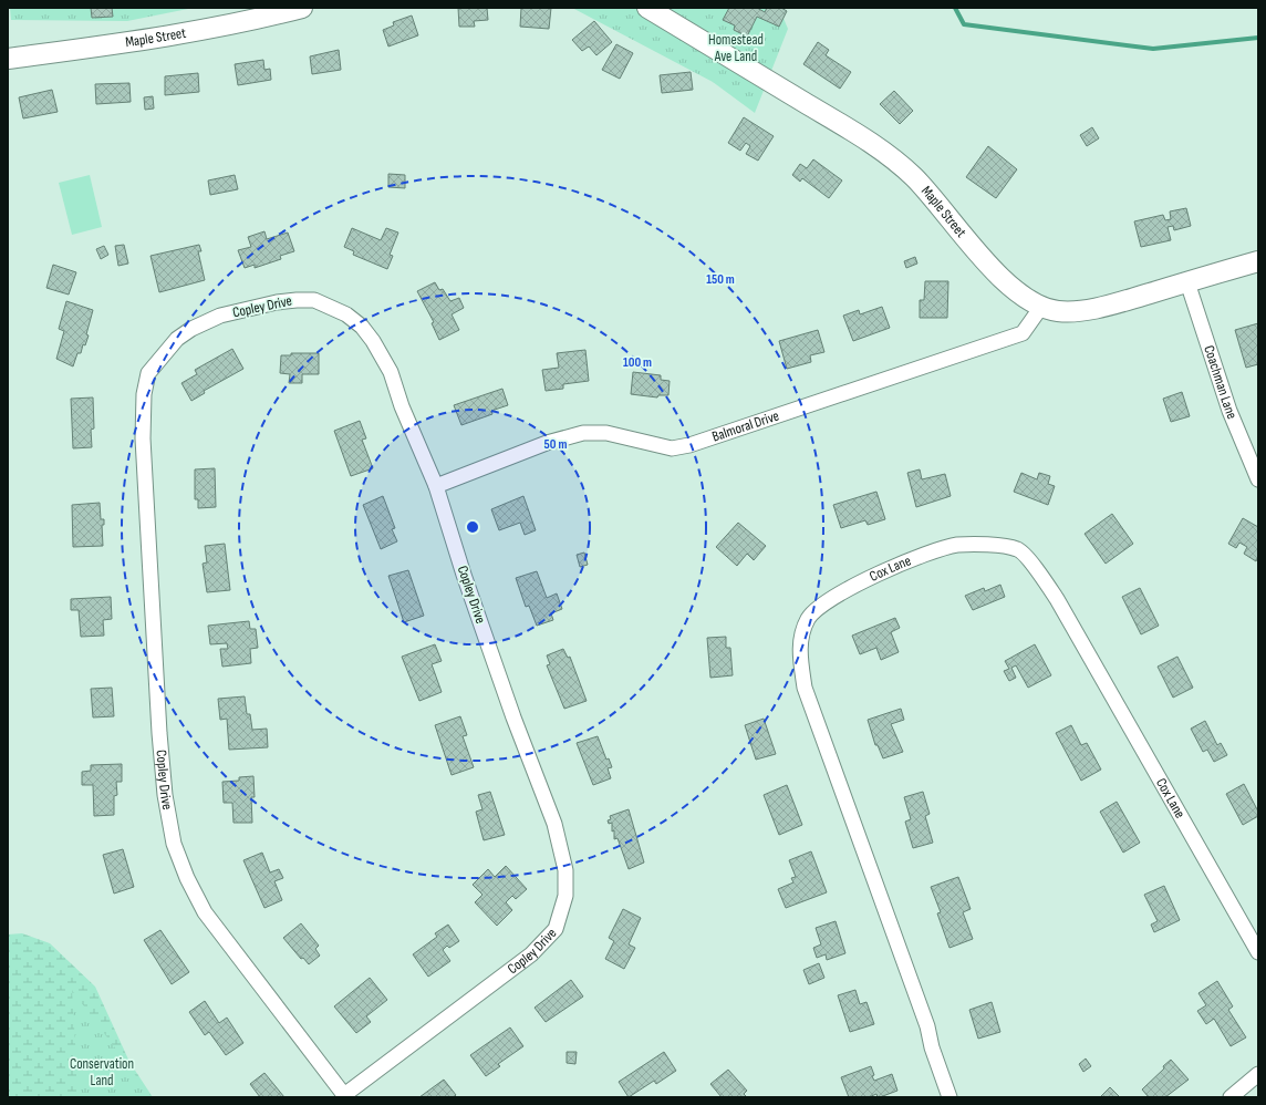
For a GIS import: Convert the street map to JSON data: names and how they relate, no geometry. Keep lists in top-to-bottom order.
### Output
{
  "streets": {
    "street": [
      "Maple Street",
      "Copley Drive",
      "Coachman Lane",
      "Balmoral Drive",
      "Cox Lane"
    ]
  },
  "crossings": [
    ["Maple Street", "Coachman Lane"],
    ["Maple Street", "Balmoral Drive"],
    ["Copley Drive", "Balmoral Drive"]
  ],
  "parks": ["Homestead Ave Land", "Conservation Land"],
  "rings": ["150 m", "100 m", "50 m"]
}
